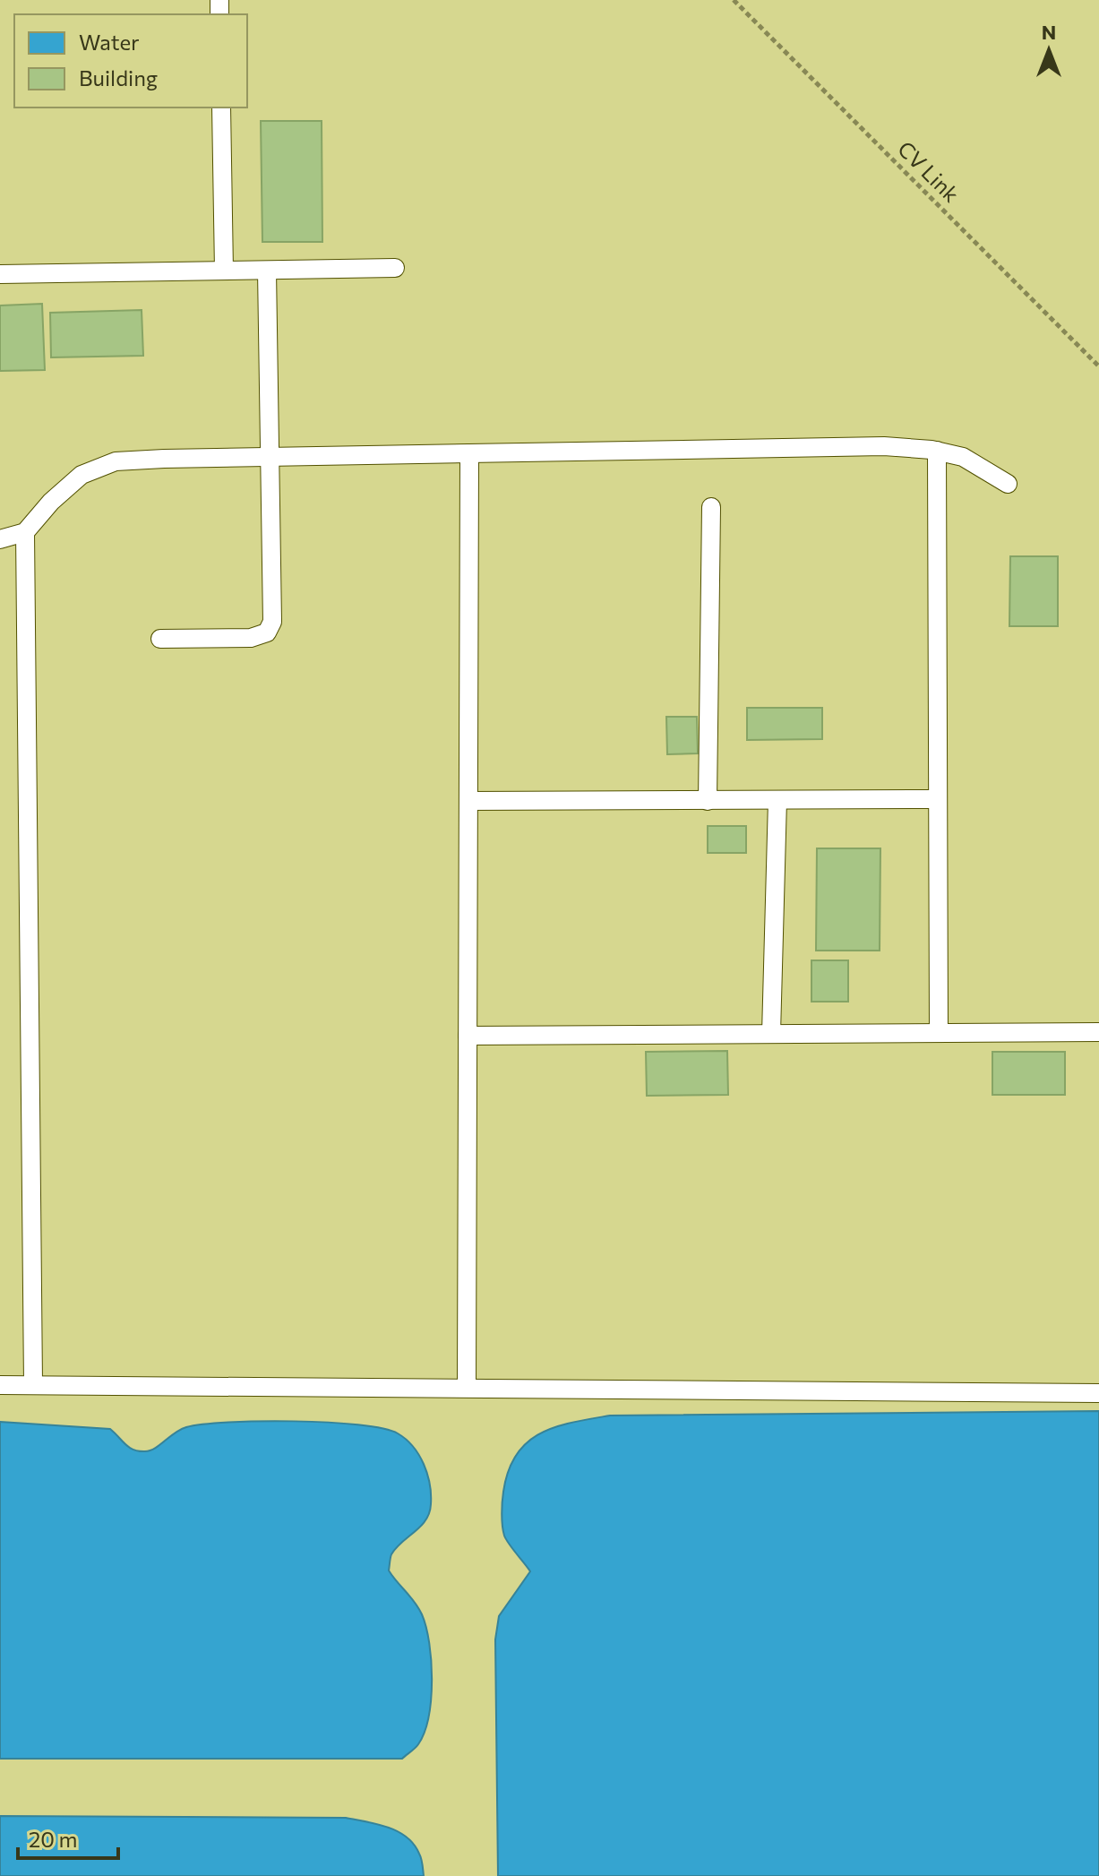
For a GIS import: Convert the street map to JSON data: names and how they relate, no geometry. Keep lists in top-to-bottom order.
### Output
{
  "streets": {
    "path": ["CV Link"]
  },
  "legend": ["Water", "Building"],
  "scale_bar": "20 m",
  "north": "top"
}
